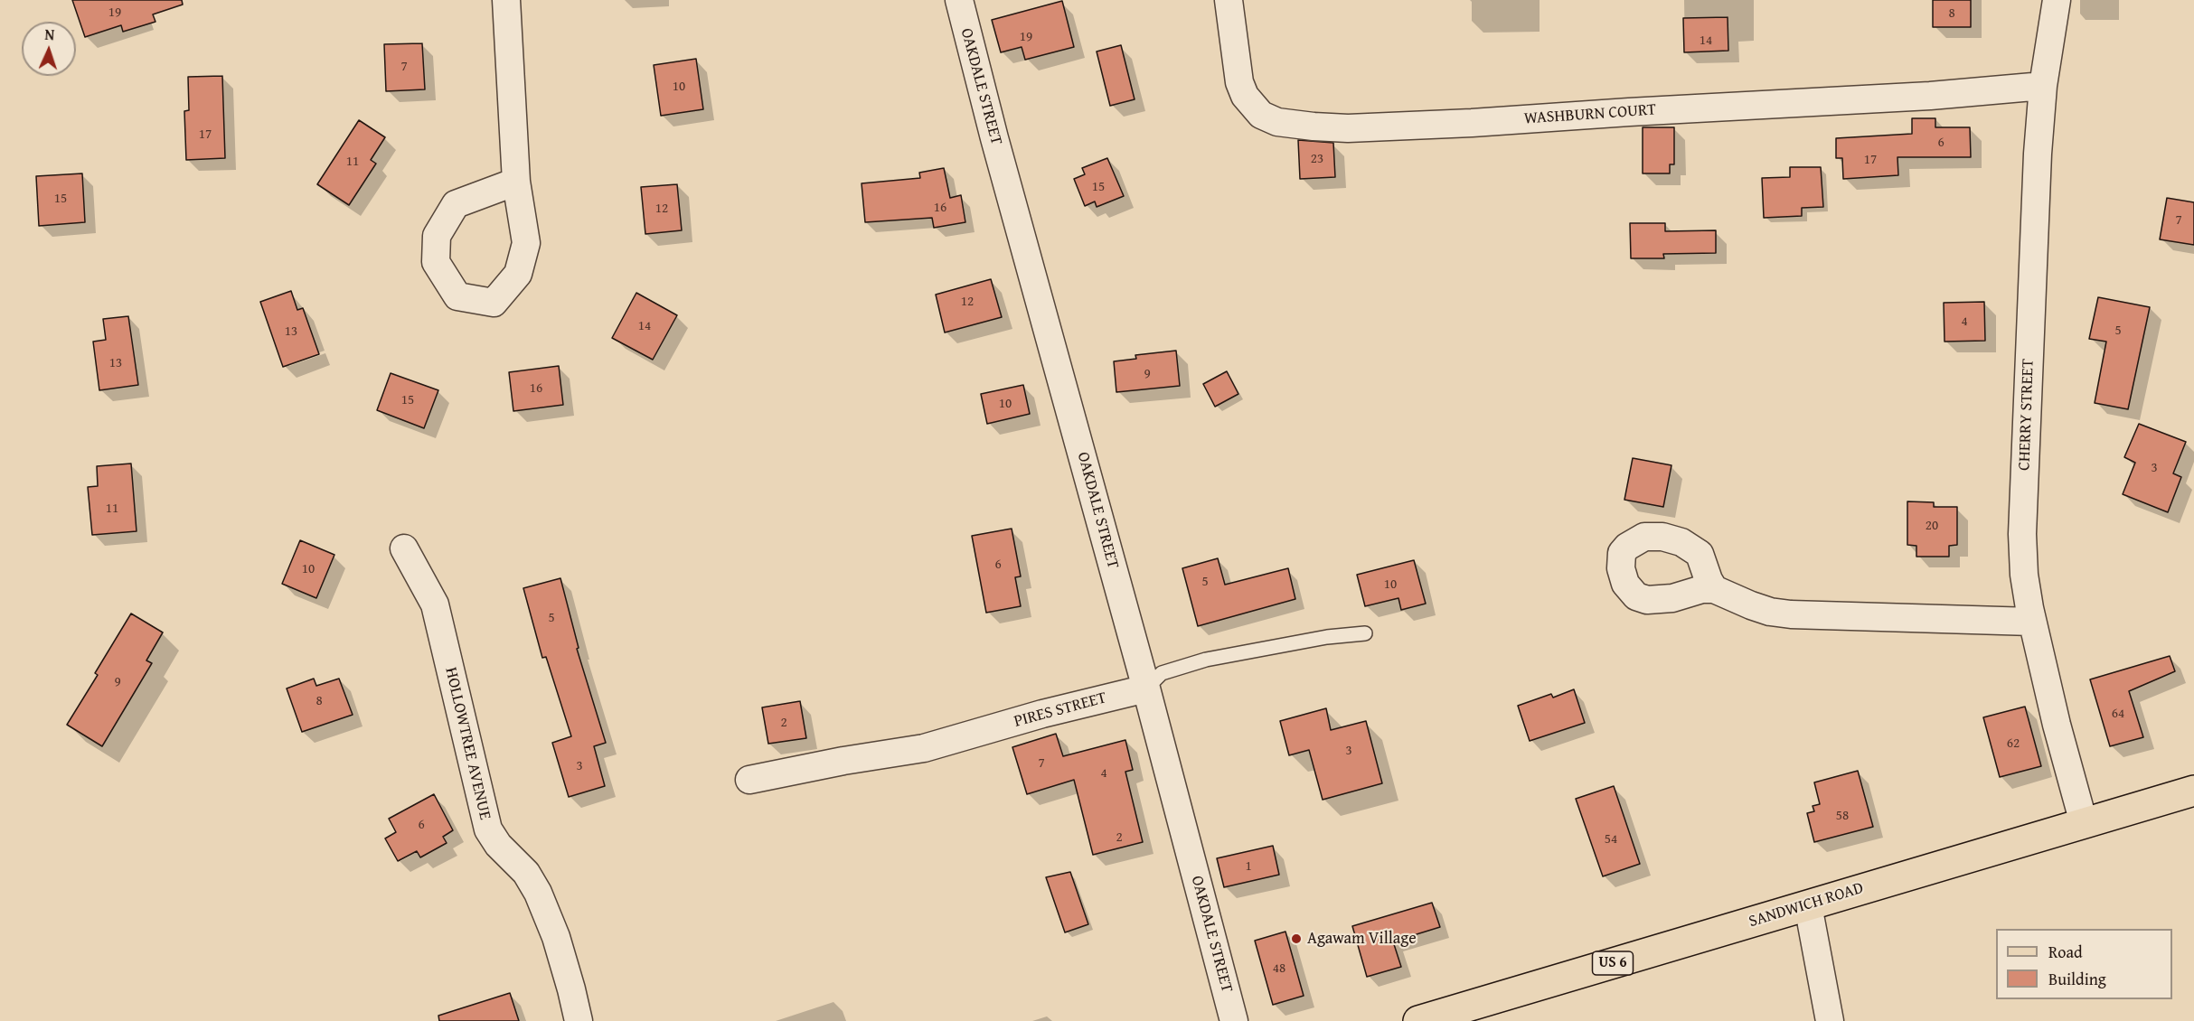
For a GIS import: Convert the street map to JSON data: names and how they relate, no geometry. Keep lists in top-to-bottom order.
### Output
{
  "streets": {
    "main road": ["SANDWICH ROAD", "US 6"],
    "street": [
      "OAKDALE STREET",
      "WASHBURN COURT",
      "CHERRY STREET",
      "PIRES STREET",
      "HOLLOWTREE AVENUE"
    ]
  },
  "crossings": [
    ["OAKDALE STREET", "PIRES STREET"],
    ["WASHBURN COURT", "CHERRY STREET"],
    ["CHERRY STREET", "SANDWICH ROAD"]
  ],
  "places": ["Agawam Village"],
  "house_numbers": [
    "19",
    "8",
    "19",
    "14",
    "7",
    "10",
    "17",
    "6",
    "23",
    "17",
    "11",
    "15",
    "15",
    "16",
    "12",
    "7",
    "12",
    "4",
    "14",
    "5",
    "13",
    "13",
    "9",
    "16",
    "15",
    "10",
    "3",
    "11",
    "20",
    "6",
    "10",
    "5",
    "10",
    "5",
    "9",
    "8",
    "64",
    "2",
    "62",
    "3",
    "7",
    "3",
    "4",
    "58",
    "6",
    "2",
    "54",
    "1",
    "48"
  ],
  "legend": ["Road", "Building"],
  "north": "top"
}
